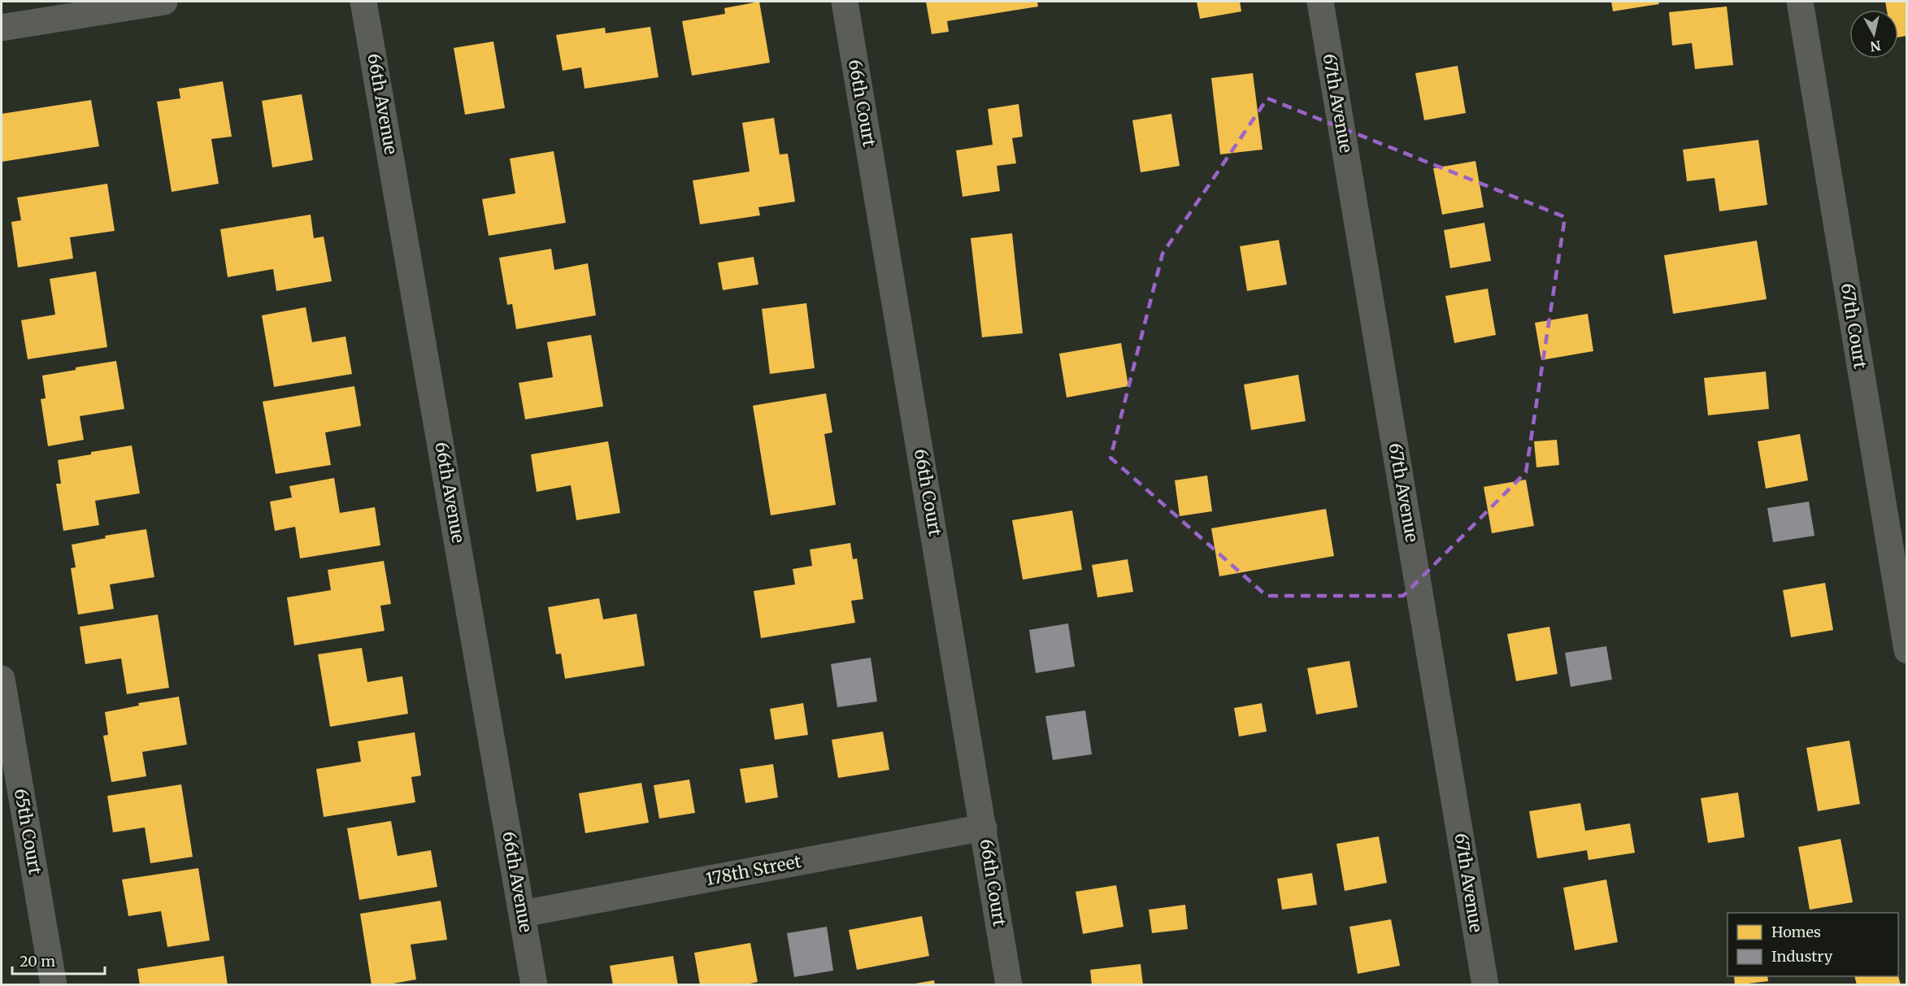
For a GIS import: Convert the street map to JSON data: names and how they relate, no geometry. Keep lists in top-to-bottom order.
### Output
{
  "streets": {
    "street": [
      "66th Court",
      "67th Avenue",
      "66th Avenue",
      "67th Court",
      "65th Court",
      "178th Street"
    ]
  },
  "crossings": [
    ["66th Court", "178th Street"],
    ["66th Avenue", "178th Street"]
  ],
  "legend": ["Homes", "Industry"],
  "scale_bar": "20 m",
  "north": "bottom"
}
